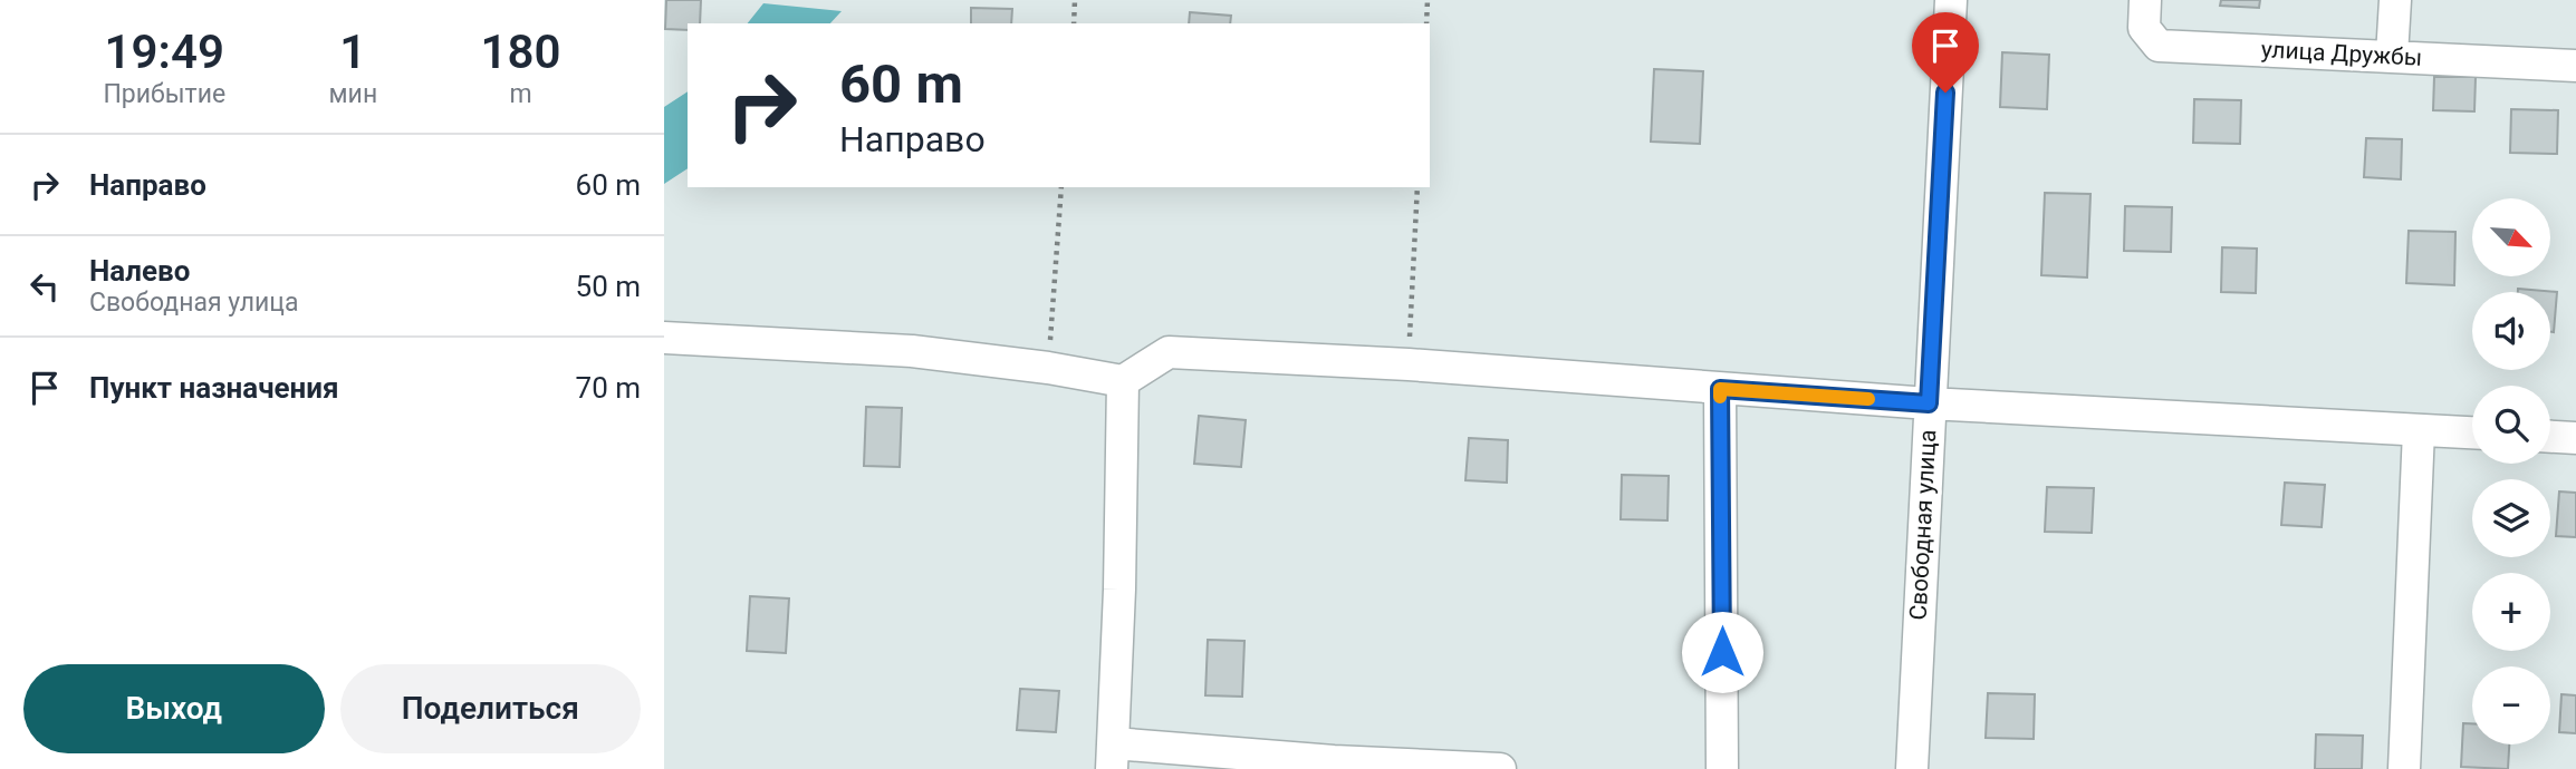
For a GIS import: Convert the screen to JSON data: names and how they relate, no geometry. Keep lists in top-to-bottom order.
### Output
{
  "streets": {
    "street": ["улица Дружбы", "Свободная улица"]
  },
  "north": "bottom right",
  "page": {
    "eta": [
      "19:49",
      "Прибытие",
      "1",
      "мин",
      "180",
      "m"
    ],
    "turn": ["60 m", "Направо"],
    "list": [
      {
        "name": "Направо",
        "value": "60 m"
      },
      {
        "name": "Налево",
        "note": "Свободная улица",
        "value": "50 m"
      },
      {
        "name": "Пункт назначения",
        "value": "70 m"
      }
    ],
    "map_buttons": ["+", "−"],
    "buttons": ["Выход", "Поделиться"]
  }
}
